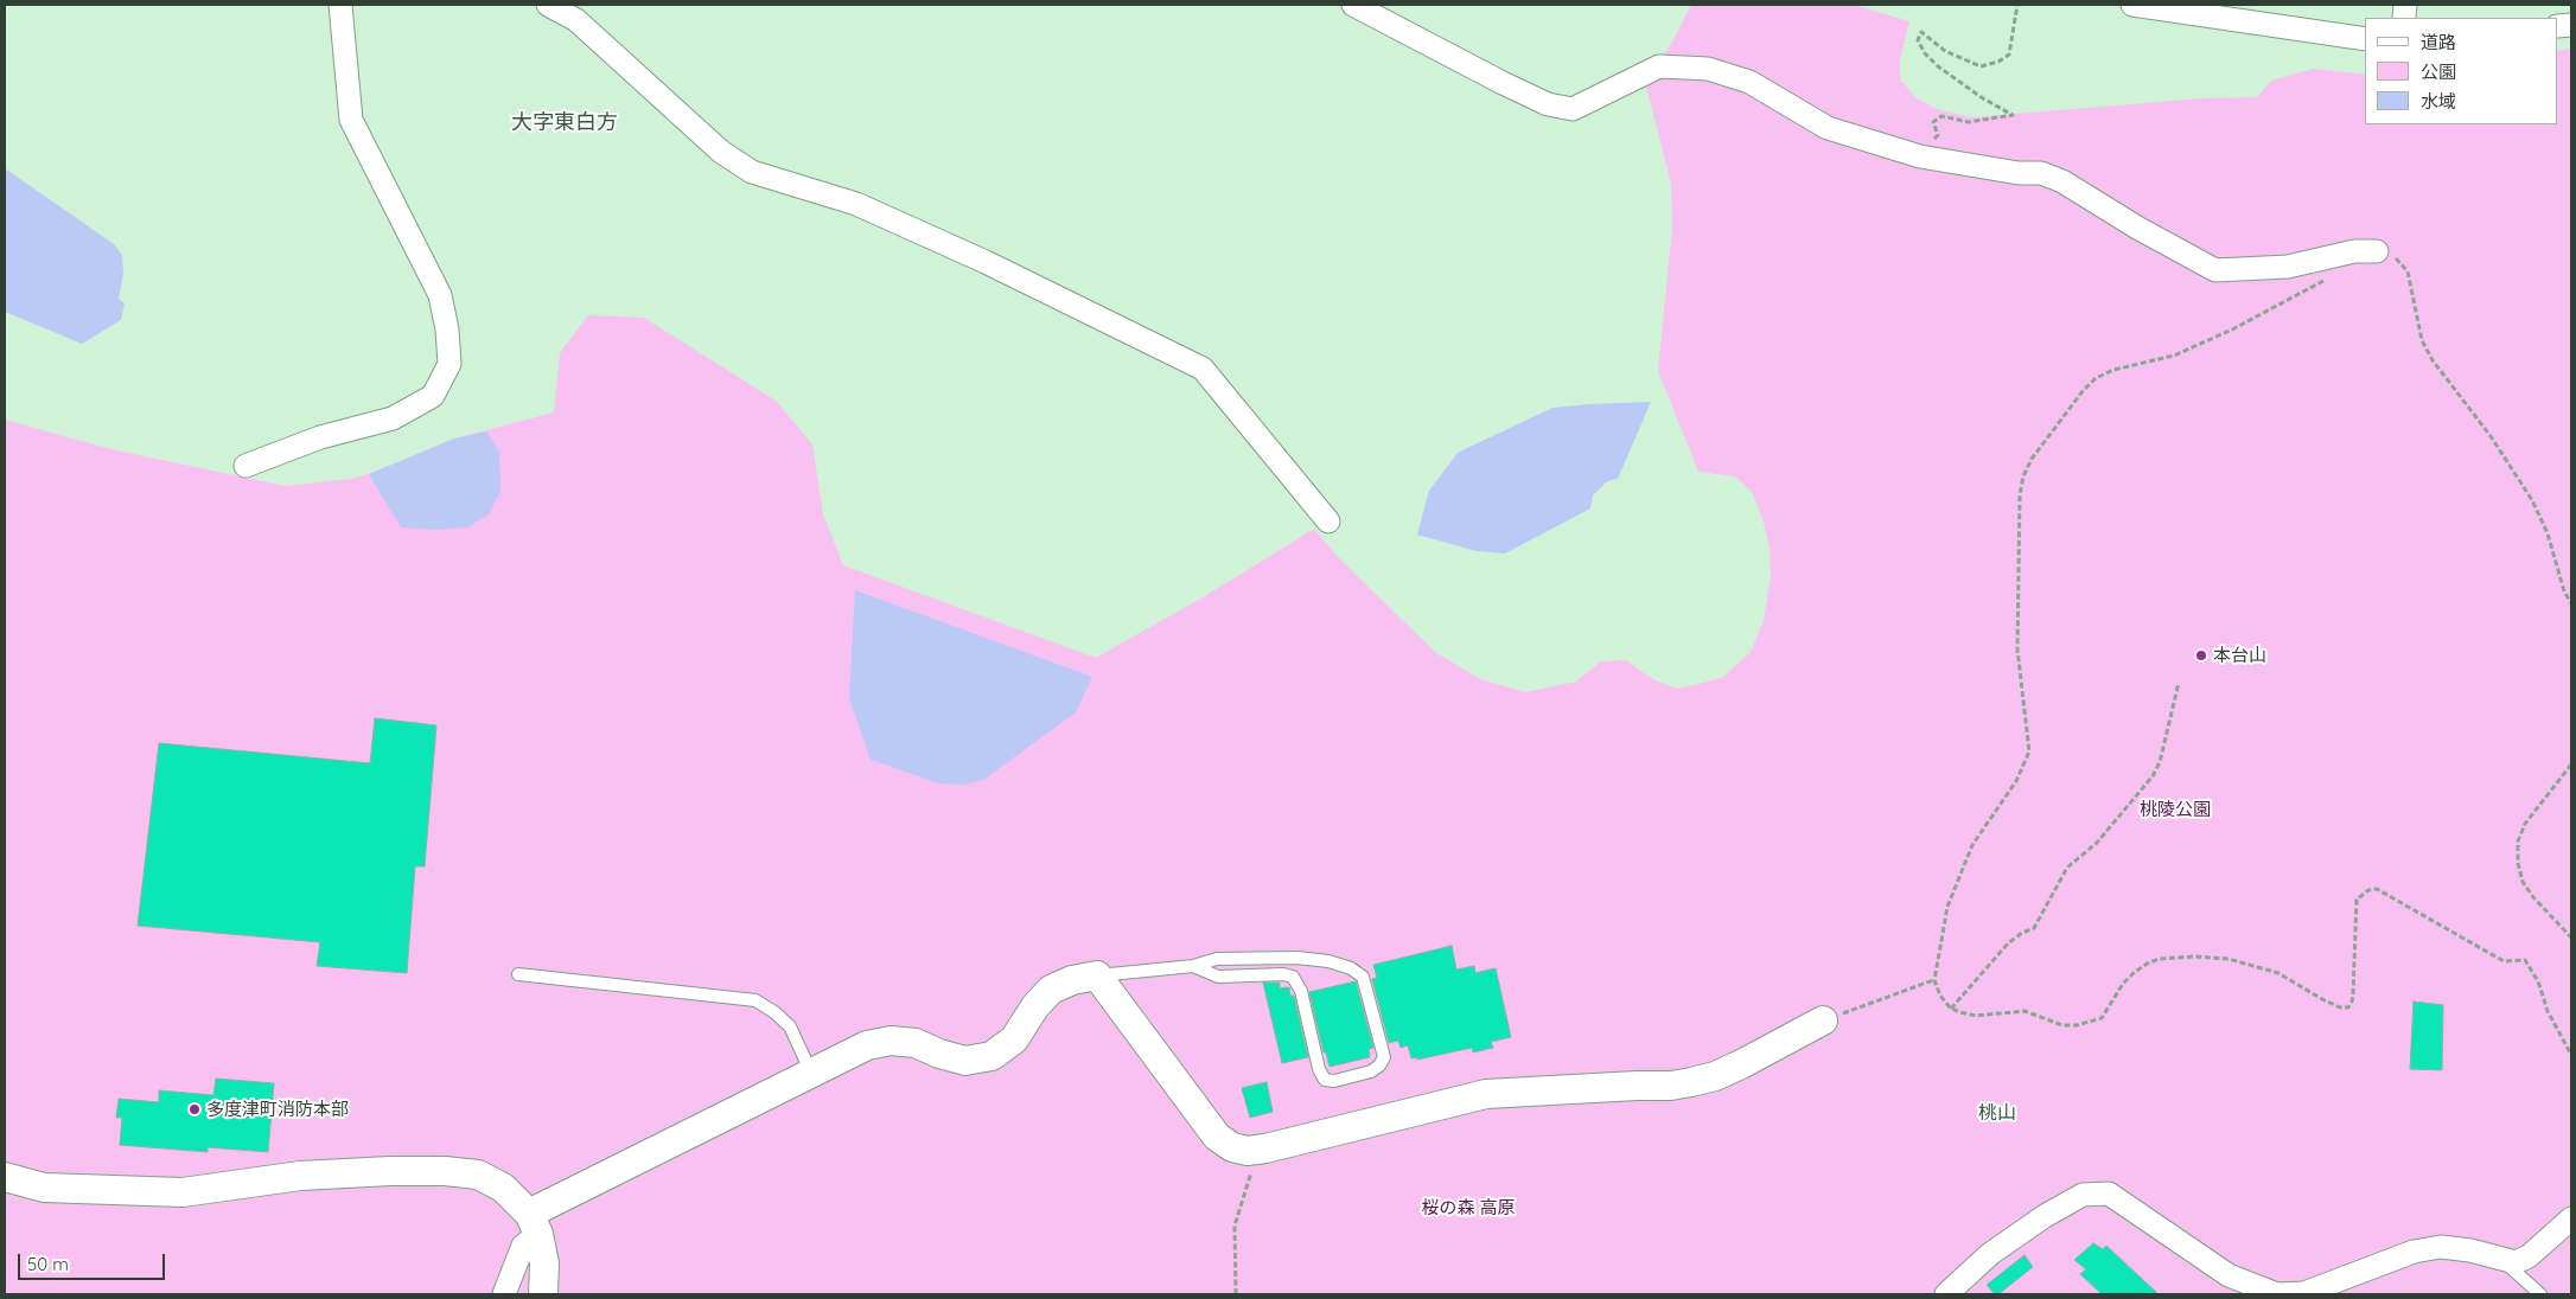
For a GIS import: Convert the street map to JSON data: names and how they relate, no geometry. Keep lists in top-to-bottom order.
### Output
{
  "districts": ["大字東白方", "桃山"],
  "parks": ["桃陵公園", "桜の森 高原"],
  "places": ["本台山", "多度津町消防本部"],
  "legend": ["道路", "公園", "水域"],
  "scale_bar": "50 m"
}
